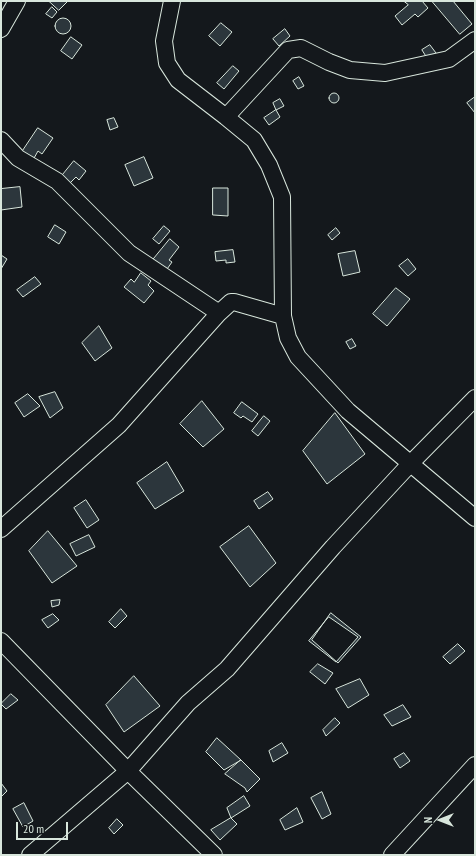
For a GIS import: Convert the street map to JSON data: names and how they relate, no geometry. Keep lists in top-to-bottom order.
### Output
{
  "scale_bar": "20 m",
  "north": "left"
}
